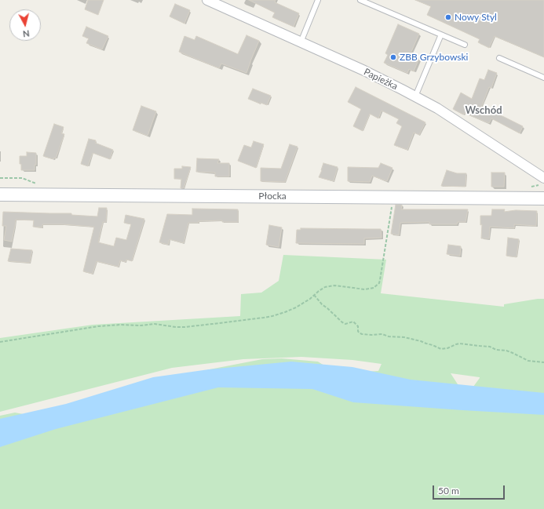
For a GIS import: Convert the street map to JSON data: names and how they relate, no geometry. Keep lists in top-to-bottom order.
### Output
{
  "streets": {
    "street": ["Papieżka", "Płocka"]
  },
  "districts": ["Wschód"],
  "places": ["Nowy Styl", "ZBB Grzybowski"],
  "scale_bar": "50 m",
  "north": "bottom"
}
